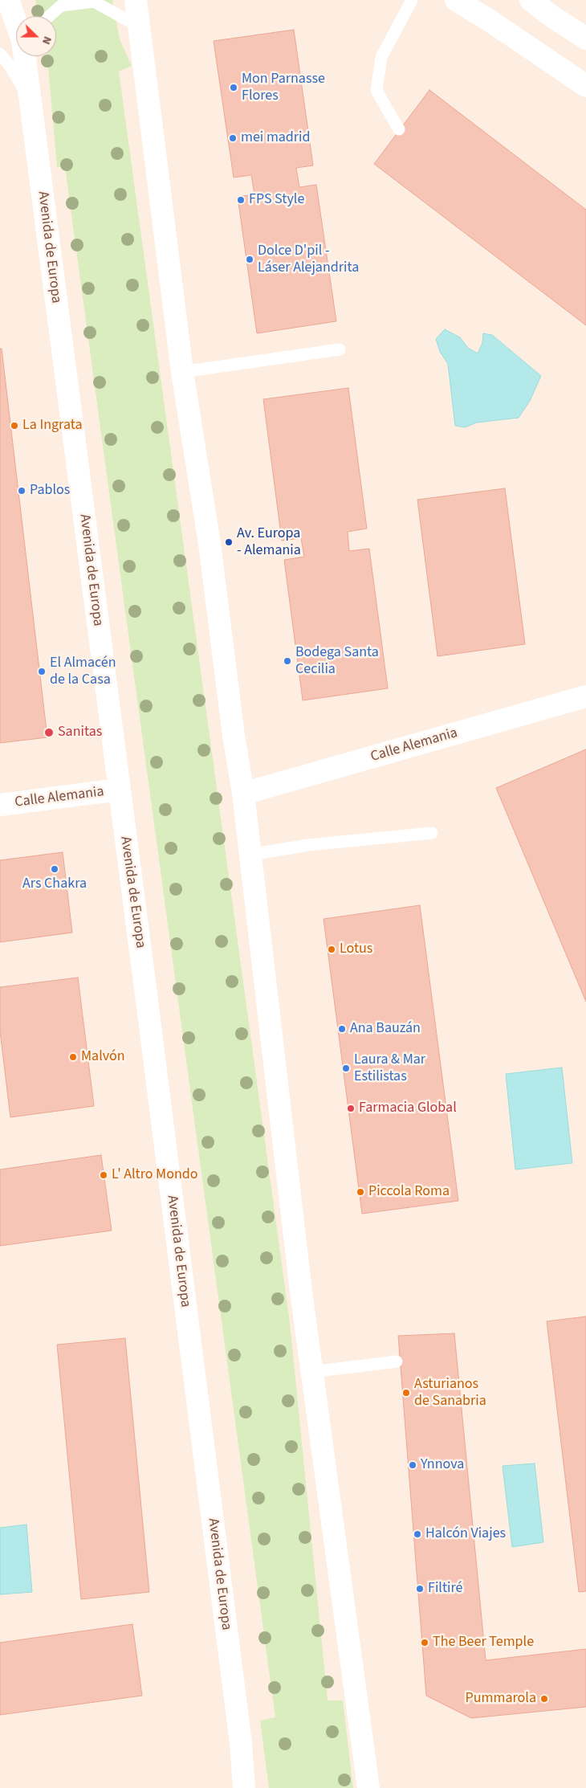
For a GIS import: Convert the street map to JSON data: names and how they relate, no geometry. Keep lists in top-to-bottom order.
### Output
{
  "streets": {
    "street": ["Avenida de Europa", "Calle Alemania"]
  },
  "crossings": [
    ["Avenida de Europa", "Calle Alemania"]
  ],
  "places": [
    "Mon Parnasse Flores",
    "mei madrid",
    "FPS Style",
    "Dolce D'pil - Láser Alejandrita",
    "La Ingrata",
    "Pablos",
    "Av. Europa - Alemania",
    "Bodega Santa Cecilia",
    "El Almacén de la Casa",
    "Sanitas",
    "Ars Chakra",
    "Lotus",
    "Ana Bauzán",
    "Malvón",
    "Laura & Mar Estilistas",
    "Farmacia Global",
    "L' Altro Mondo",
    "Piccola Roma",
    "Asturianos de Sanabria",
    "Ynnova",
    "Halcón Viajes",
    "Filtiré",
    "The Beer Temple",
    "Pummarola"
  ],
  "north": "right"
}
